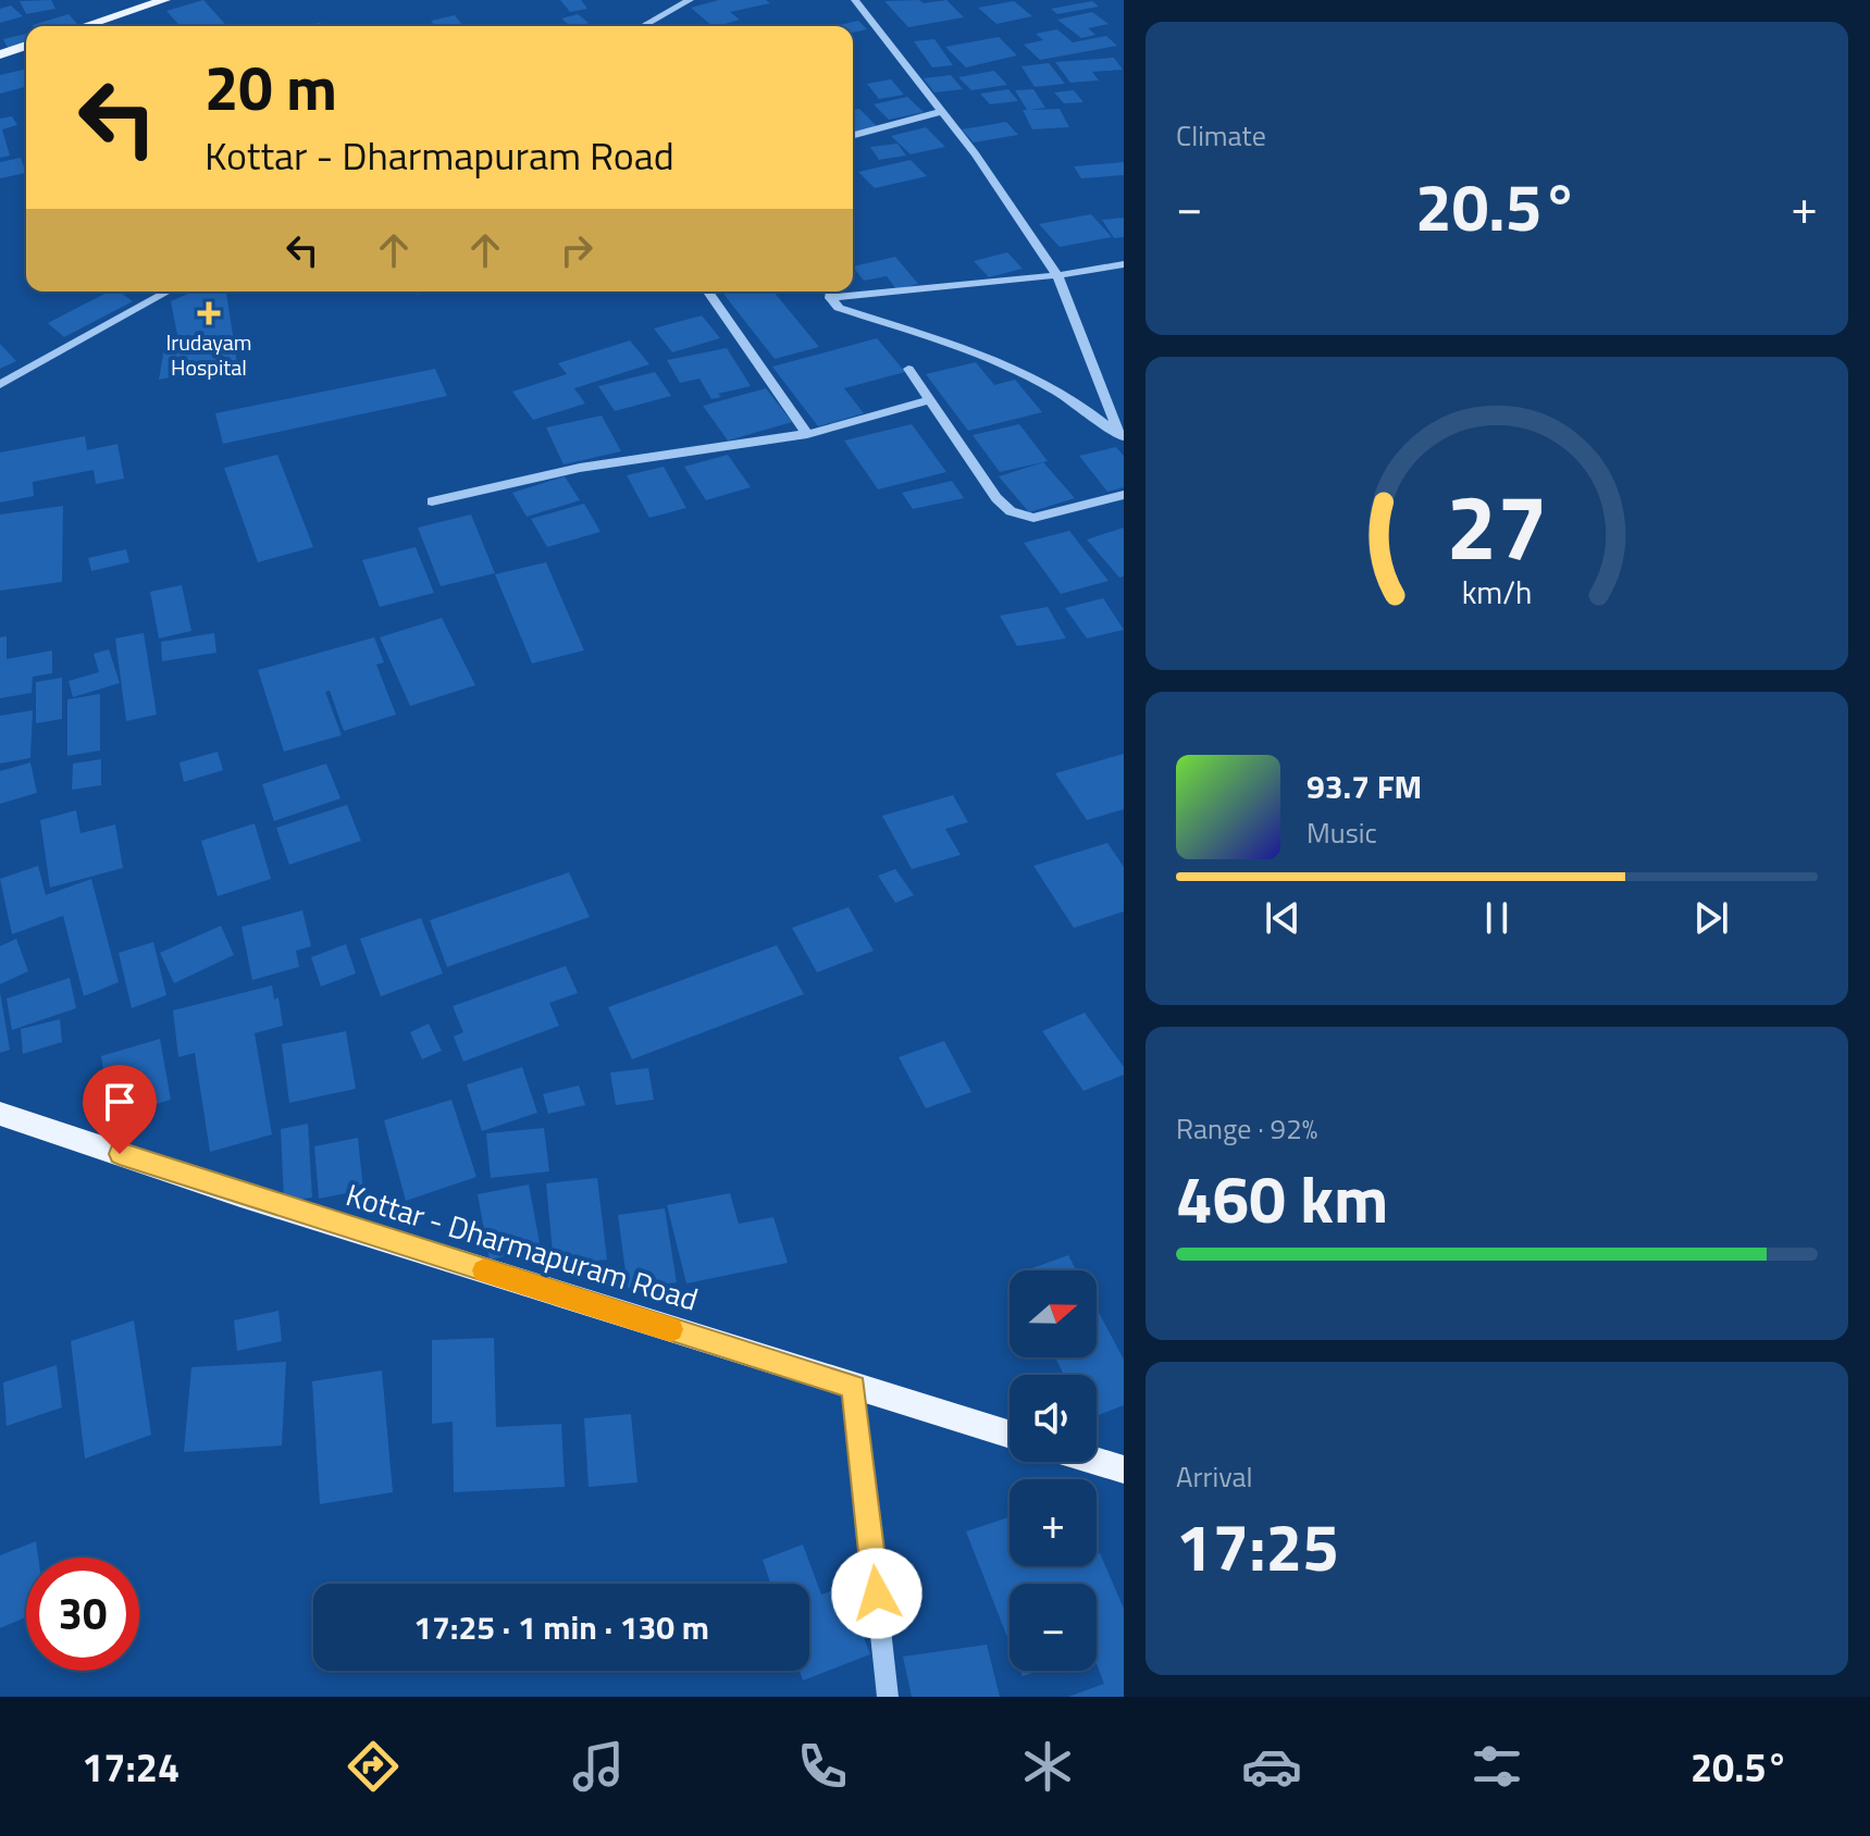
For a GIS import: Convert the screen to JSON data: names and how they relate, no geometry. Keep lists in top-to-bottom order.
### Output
{
  "streets": {
    "main road": ["Kottar - Dharmapuram Road"]
  },
  "places": {
    "health": ["Irudayam Hospital"]
  },
  "north": "right",
  "page": {
    "tile": [
      "Climate",
      ["Range · 92%", "460 km"],
      ["Arrival", "17:25"]
    ],
    "turn": ["20 m", "Kottar - Dharmapuram Road"],
    "heat": ["−", "20.5°", "+"],
    "song": ["93.7 FM", "Music"],
    "map_buttons": ["+", "−"],
    "limit": "30",
    "trip": "17:25 · 1 min · 130 m",
    "tabs": ["17:24", "20.5°"],
    "gauge": ["27", "km/h"]
  }
}
